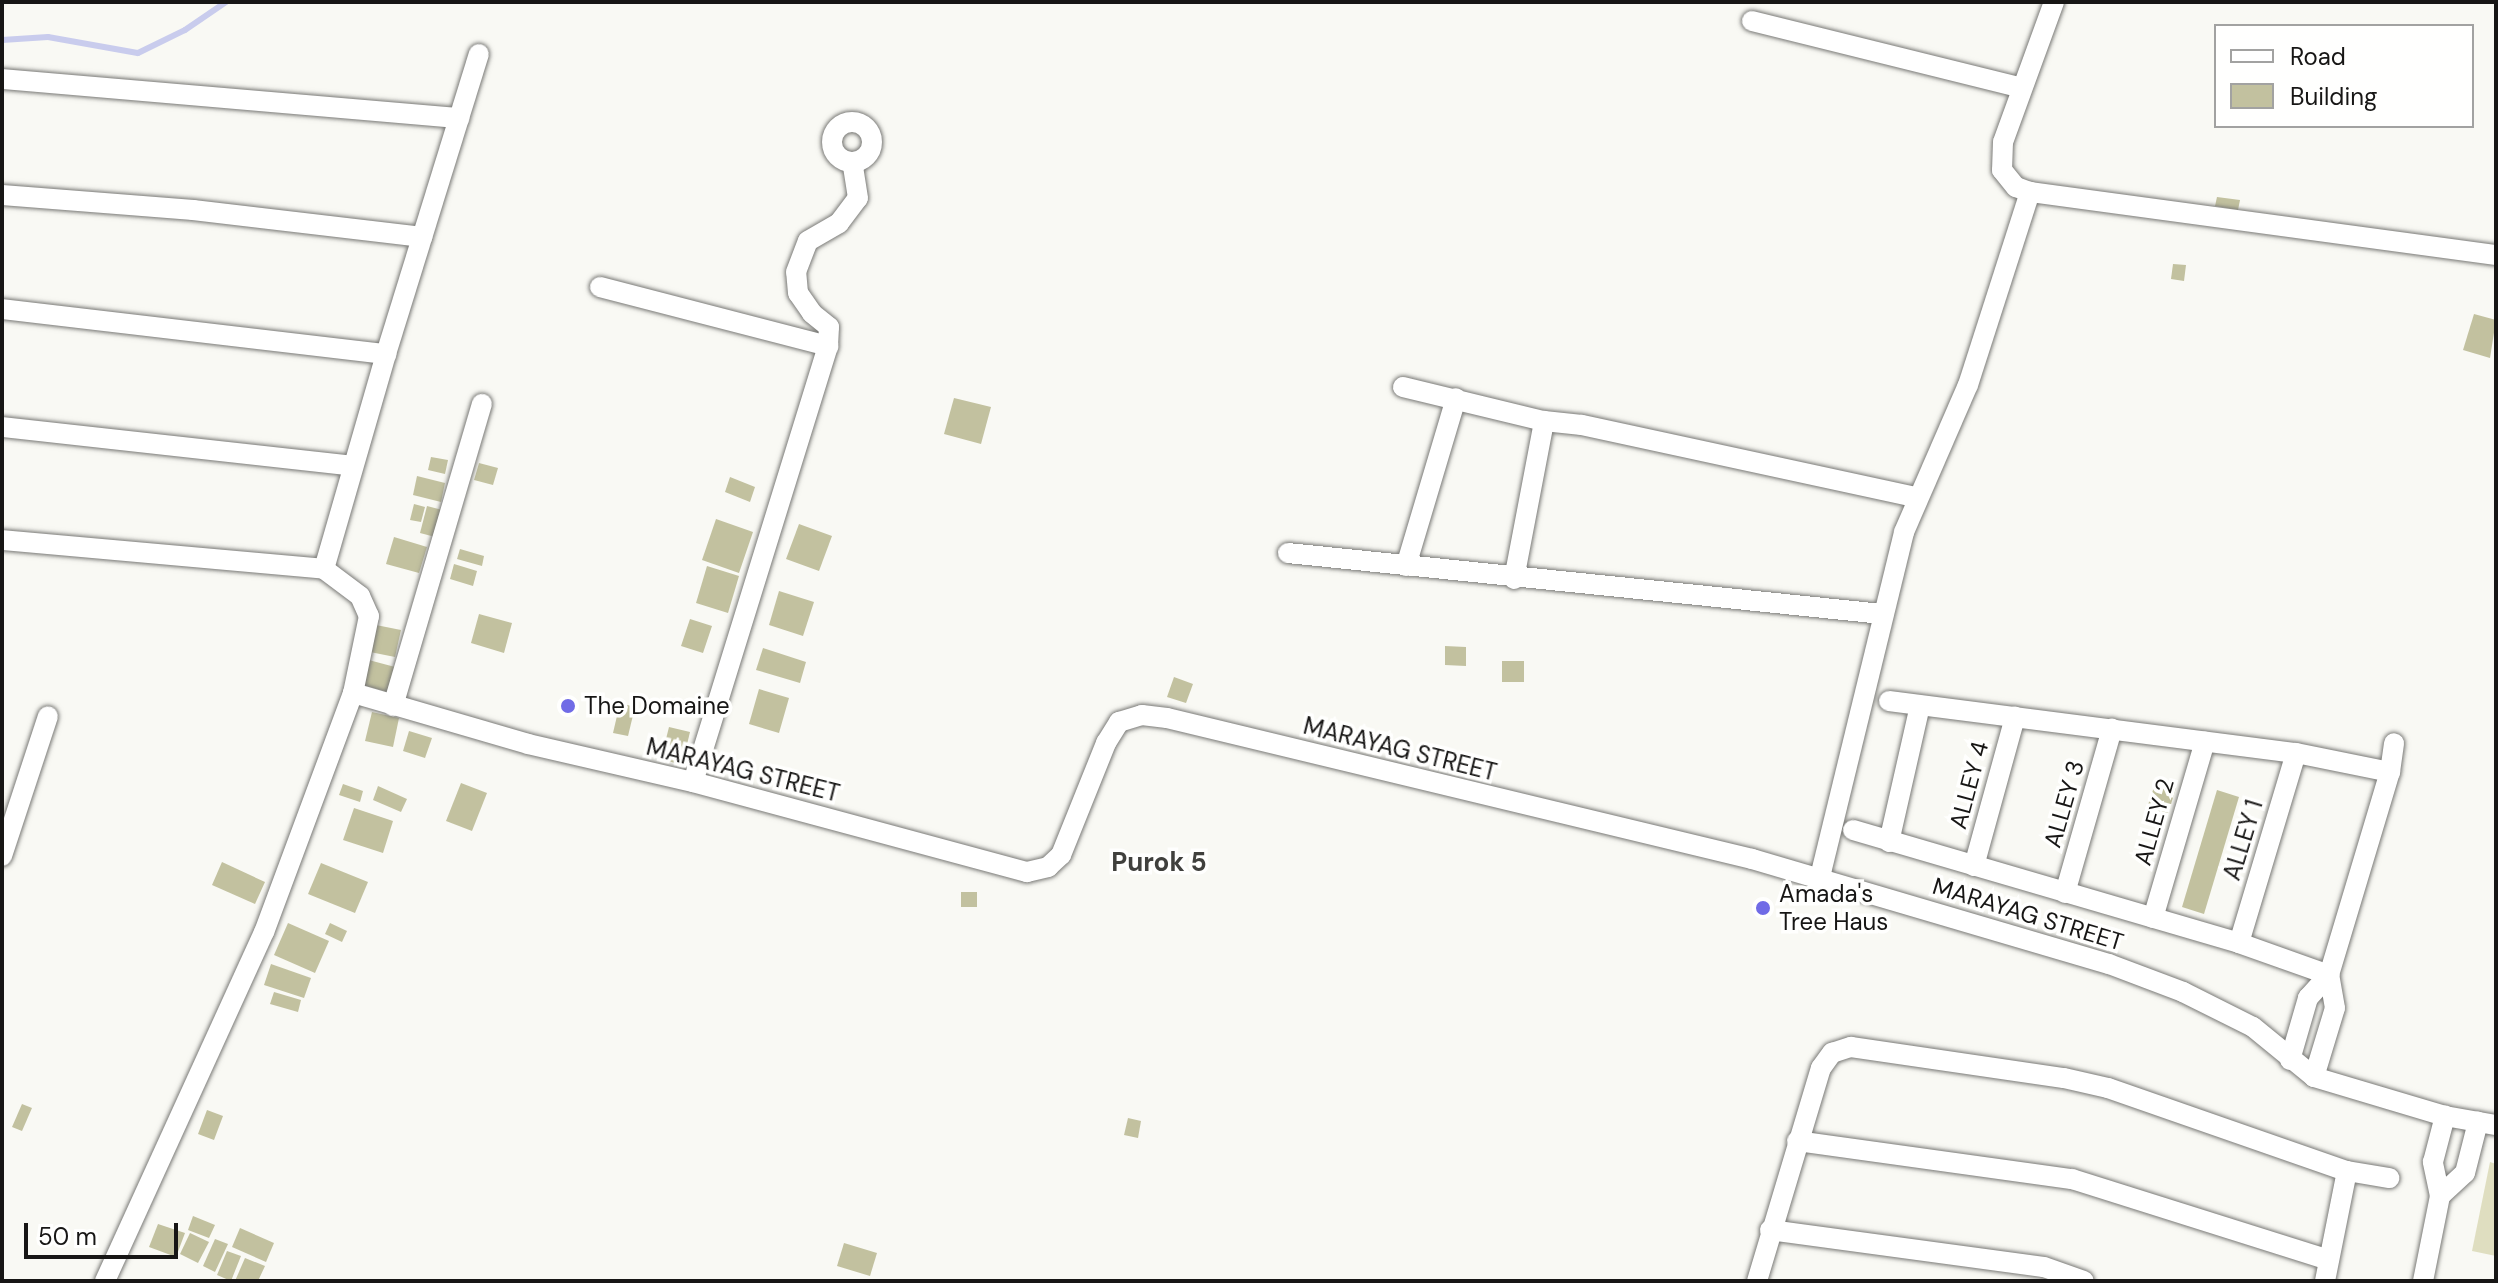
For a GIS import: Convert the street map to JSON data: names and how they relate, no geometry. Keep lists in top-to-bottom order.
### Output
{
  "streets": {
    "street": [
      "MARAYAG STREET",
      "ALLEY 4",
      "ALLEY 3",
      "ALLEY 2",
      "ALLEY 1"
    ]
  },
  "districts": ["Purok 5"],
  "places": ["The Domaine", "Amada's Tree Haus"],
  "legend": ["Road", "Building"],
  "scale_bar": "50 m"
}
